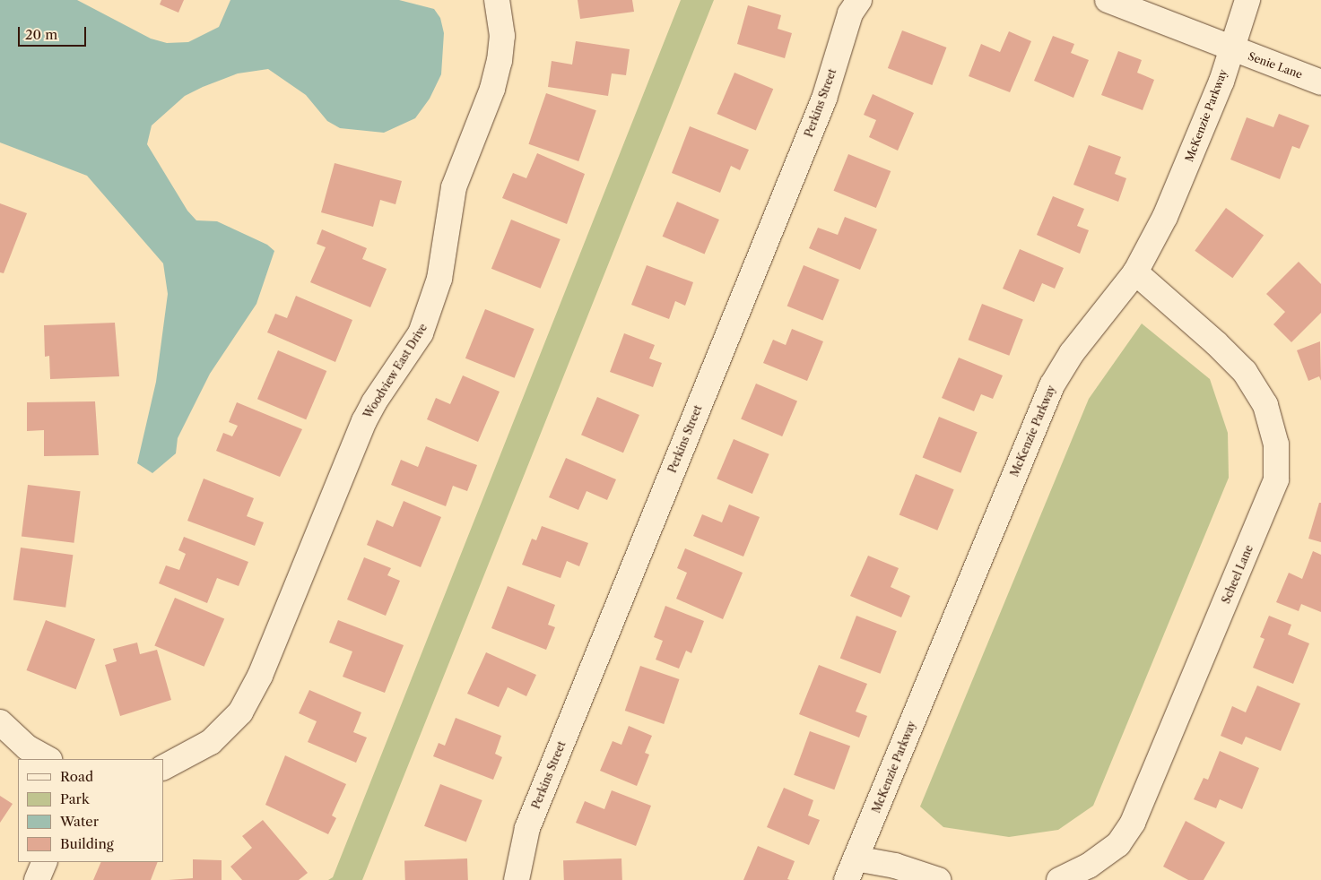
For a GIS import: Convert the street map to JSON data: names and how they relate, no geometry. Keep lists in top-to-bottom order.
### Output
{
  "streets": {
    "street": [
      "Senie Lane",
      "Perkins Street",
      "McKenzie Parkway",
      "Woodview East Drive",
      "Scheel Lane"
    ]
  },
  "crossings": [
    ["Senie Lane", "McKenzie Parkway"],
    ["McKenzie Parkway", "Scheel Lane"]
  ],
  "legend": [
    "Road",
    "Park",
    "Water",
    "Building"
  ],
  "scale_bar": "20 m"
}
